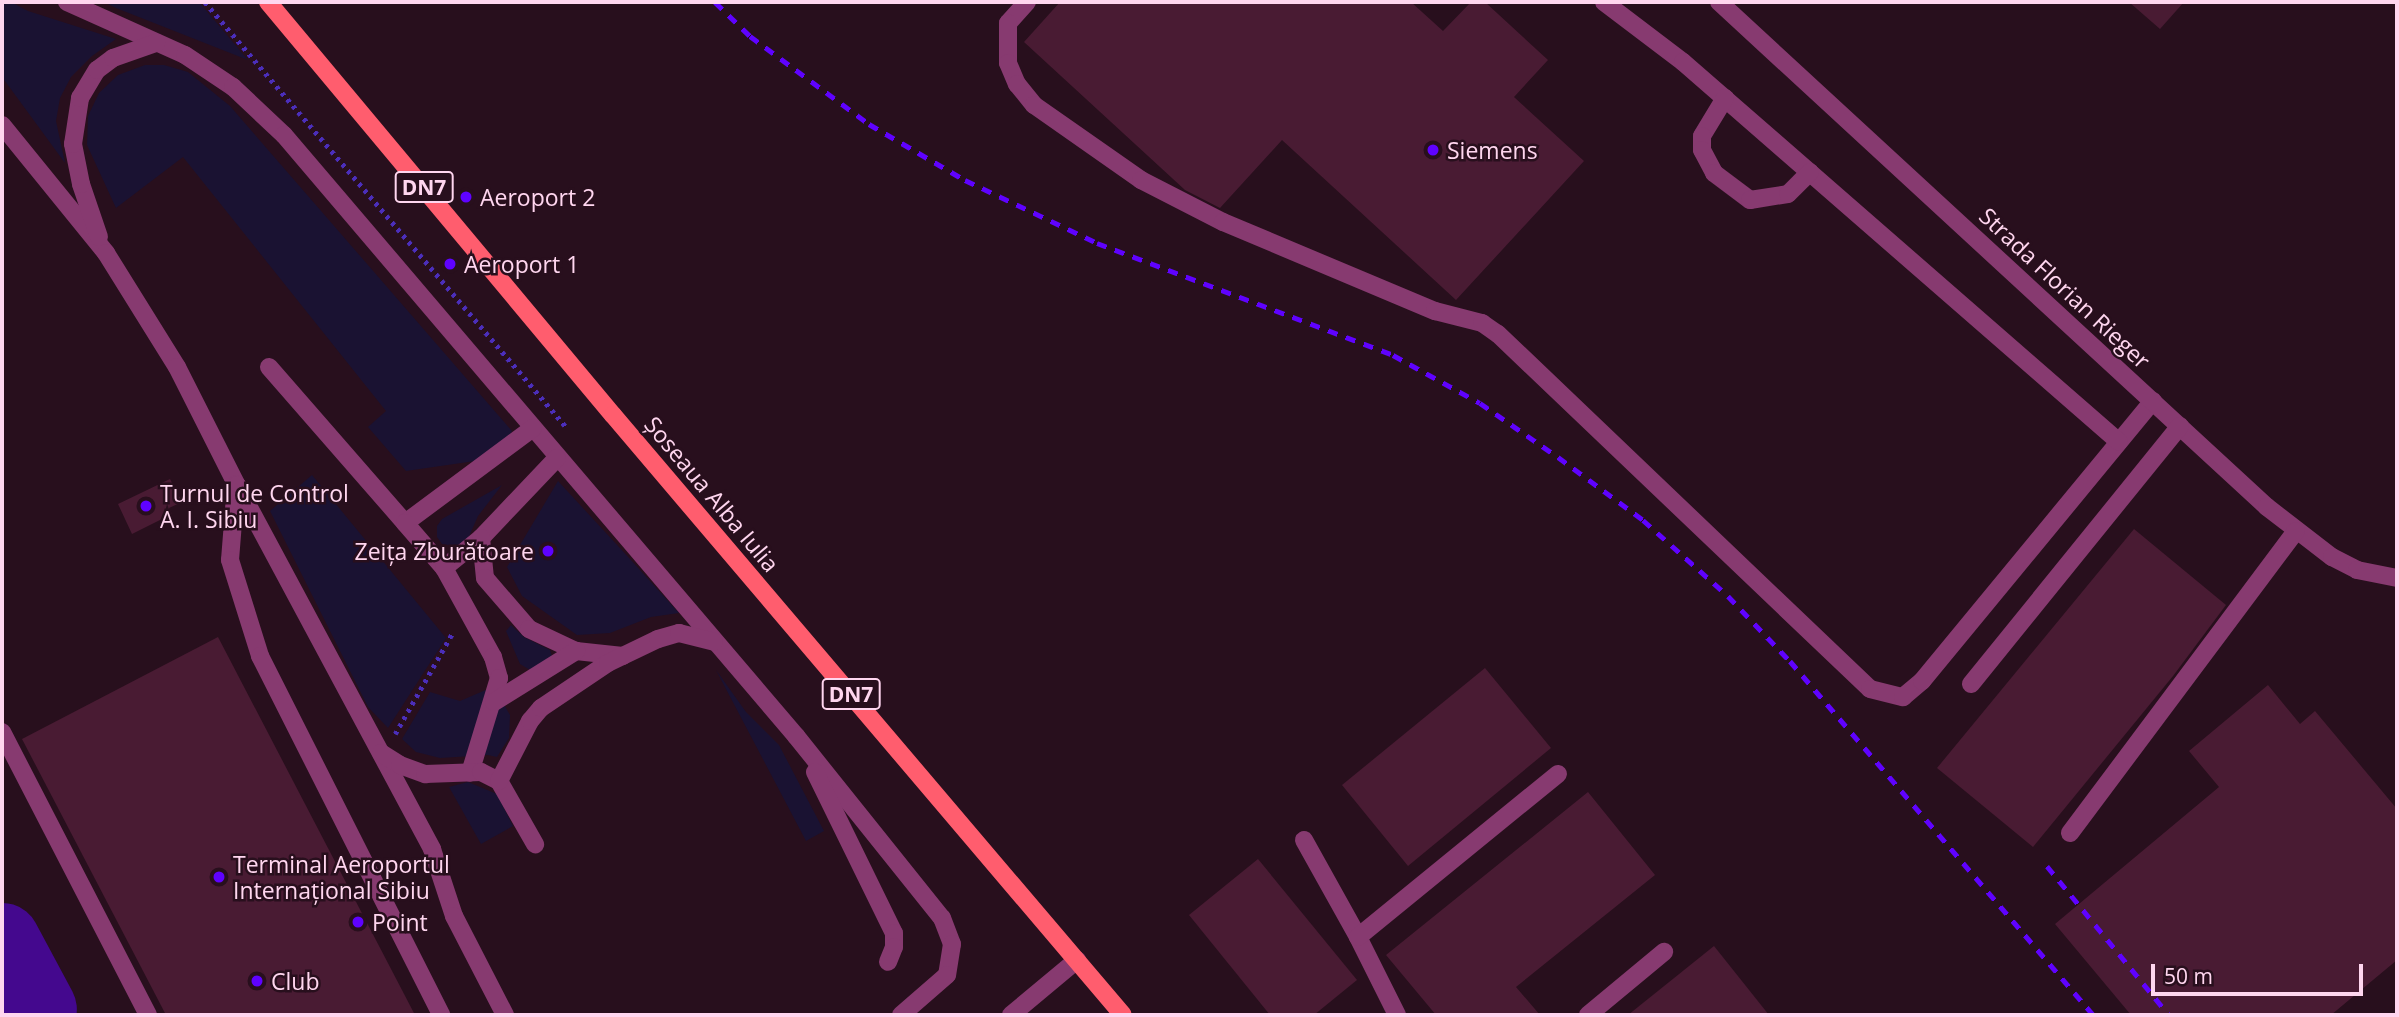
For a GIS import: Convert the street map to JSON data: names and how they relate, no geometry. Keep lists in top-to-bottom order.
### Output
{
  "streets": {
    "main road": ["DN7", "Șoseaua Alba Iulia"],
    "street": ["Strada Florian Rieger"]
  },
  "places": [
    "Siemens",
    "Aeroport 2",
    "Aeroport 1",
    "Turnul de Control A. I. Sibiu",
    "Zeița Zburătoare",
    "Terminal Aeroportul Internațional Sibiu",
    "Point",
    "Club"
  ],
  "scale_bar": "50 m"
}
